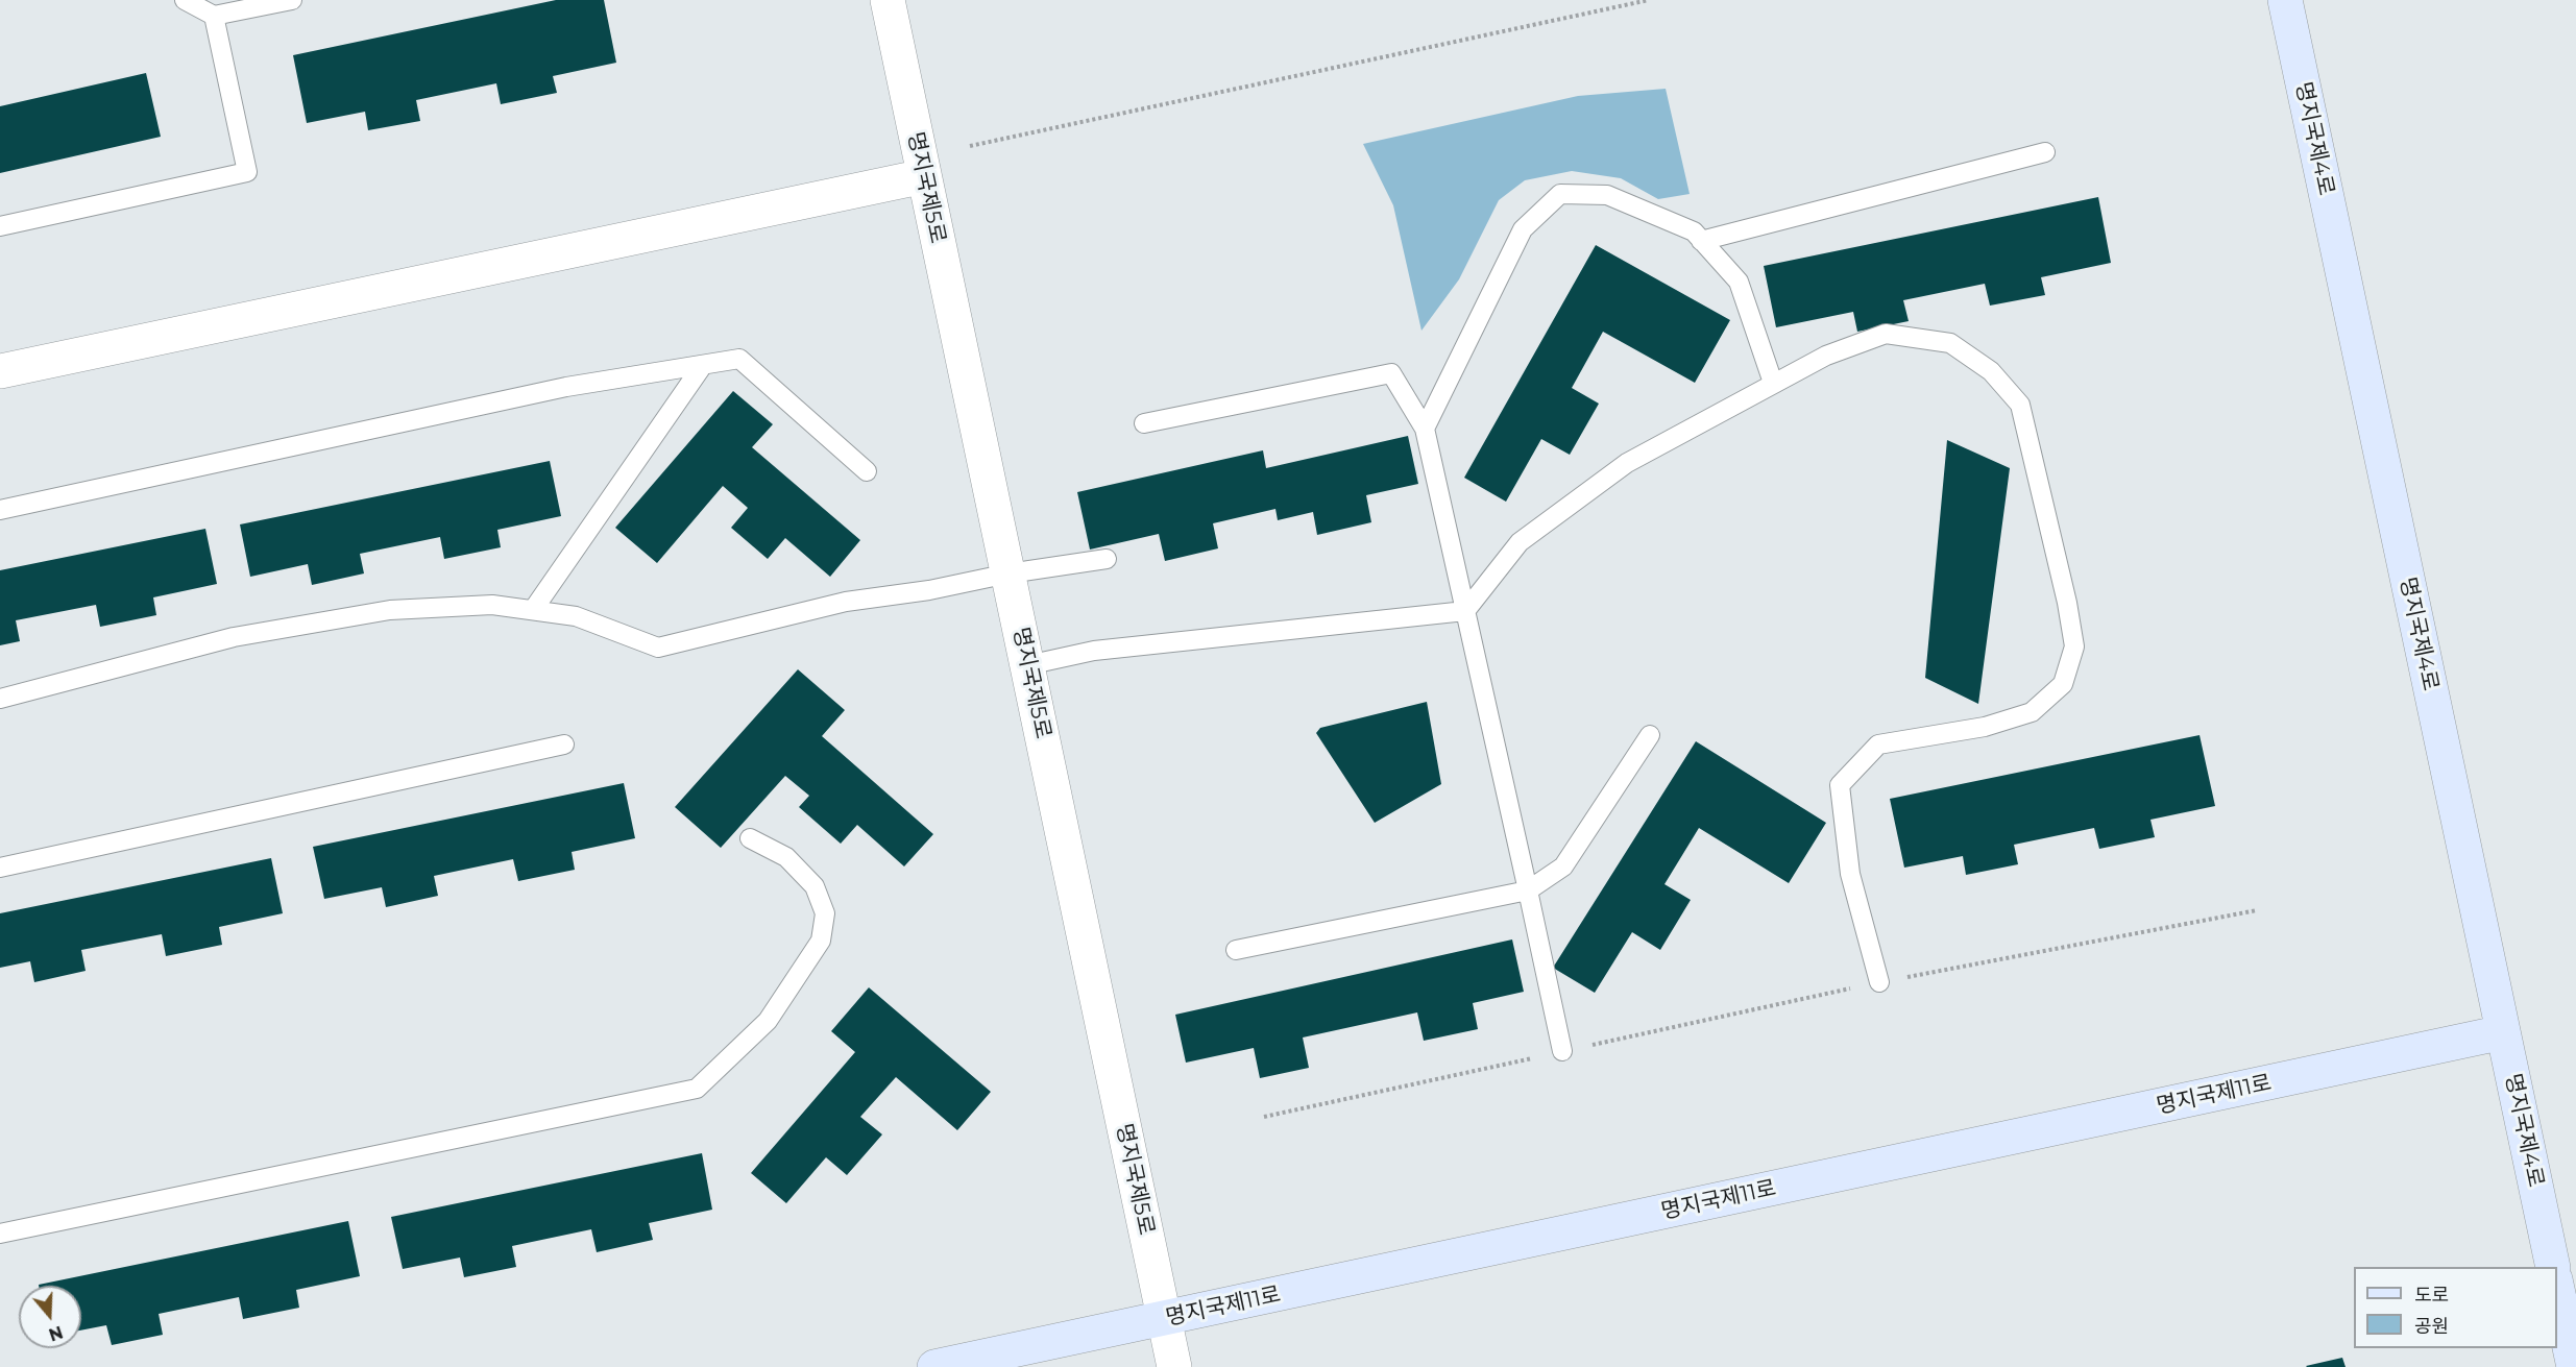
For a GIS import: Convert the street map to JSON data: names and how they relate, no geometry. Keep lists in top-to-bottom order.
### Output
{
  "streets": {
    "main road": ["명지국제4로", "명지국제11로"],
    "street": ["명지국제5로"]
  },
  "crossings": [
    ["명지국제4로", "명지국제11로"],
    ["명지국제5로", "명지국제11로"]
  ],
  "legend": ["도로", "공원"],
  "north": "bottom"
}
